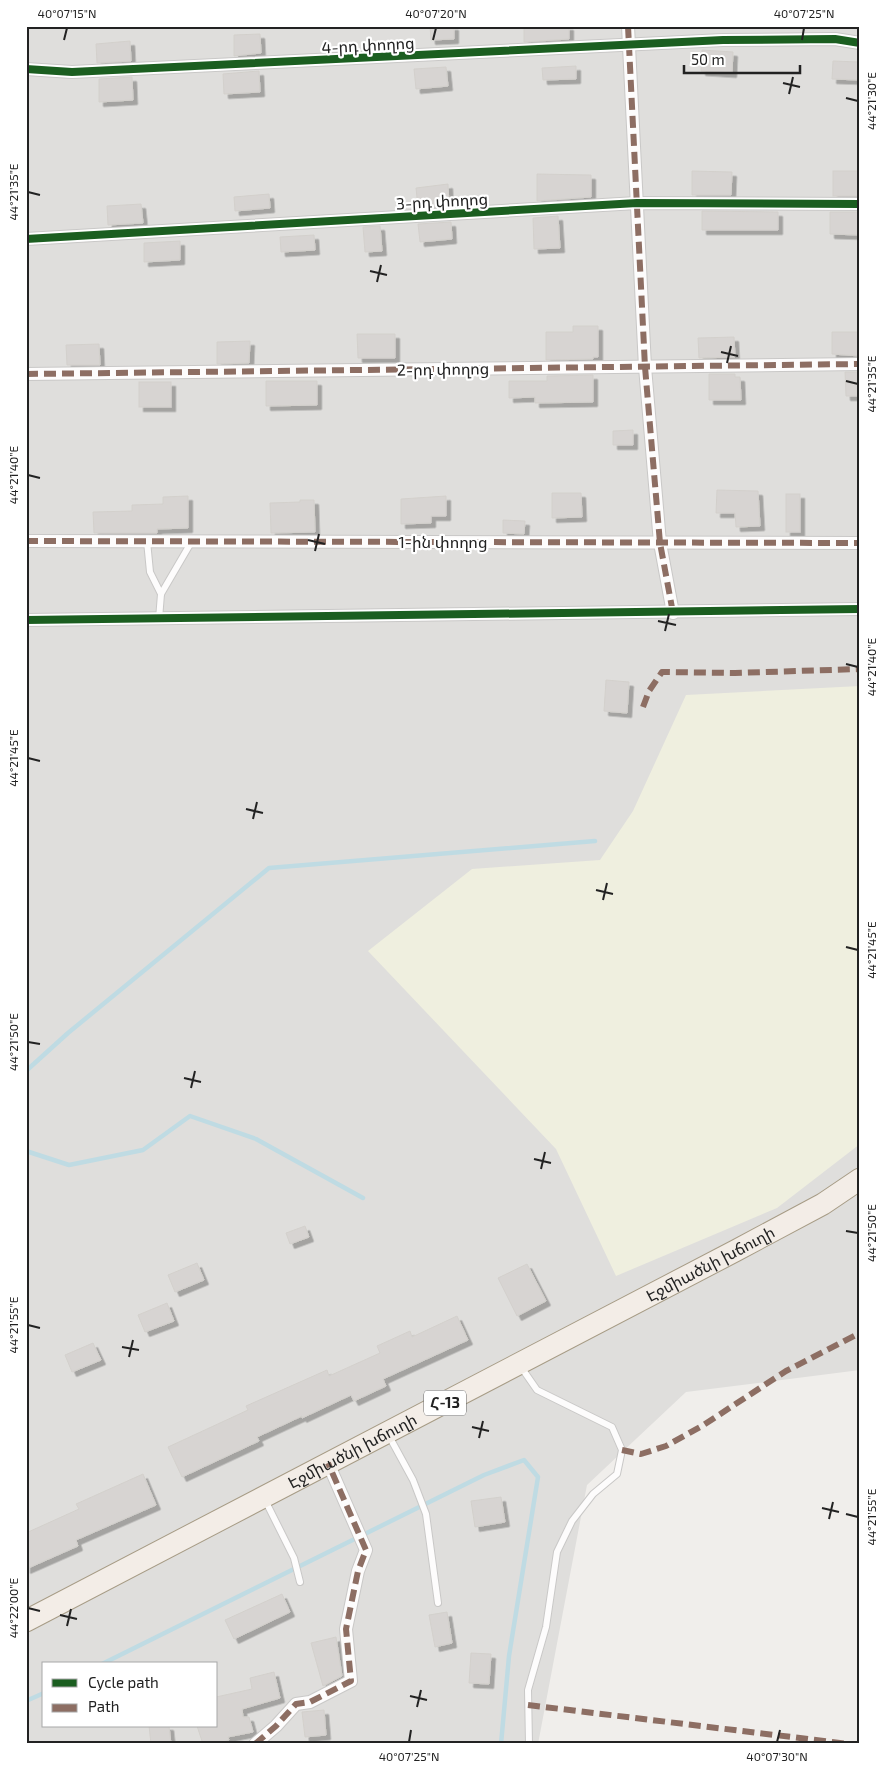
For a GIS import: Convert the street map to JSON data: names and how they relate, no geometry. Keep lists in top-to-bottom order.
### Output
{
  "streets": {
    "main road": ["Էջմիածնի խճուղի", "Հ-13"],
    "street": [
      "4-րդ փողոց",
      "3-րդ փողոց",
      "2-րդ փողոց",
      "1-ին փողոց"
    ]
  },
  "legend": ["Cycle path", "Path"],
  "scale_bar": "50 m",
  "coordinates": [
    "40°07'15\"N",
    "40°07'20\"N",
    "40°07'25\"N",
    "44°21'30\"E",
    "44°21'35\"E",
    "44°21'40\"E",
    "44°21'45\"E",
    "44°21'50\"E",
    "44°21'55\"E",
    "44°22'00\"E",
    "40°07'30\"N"
  ]
}
